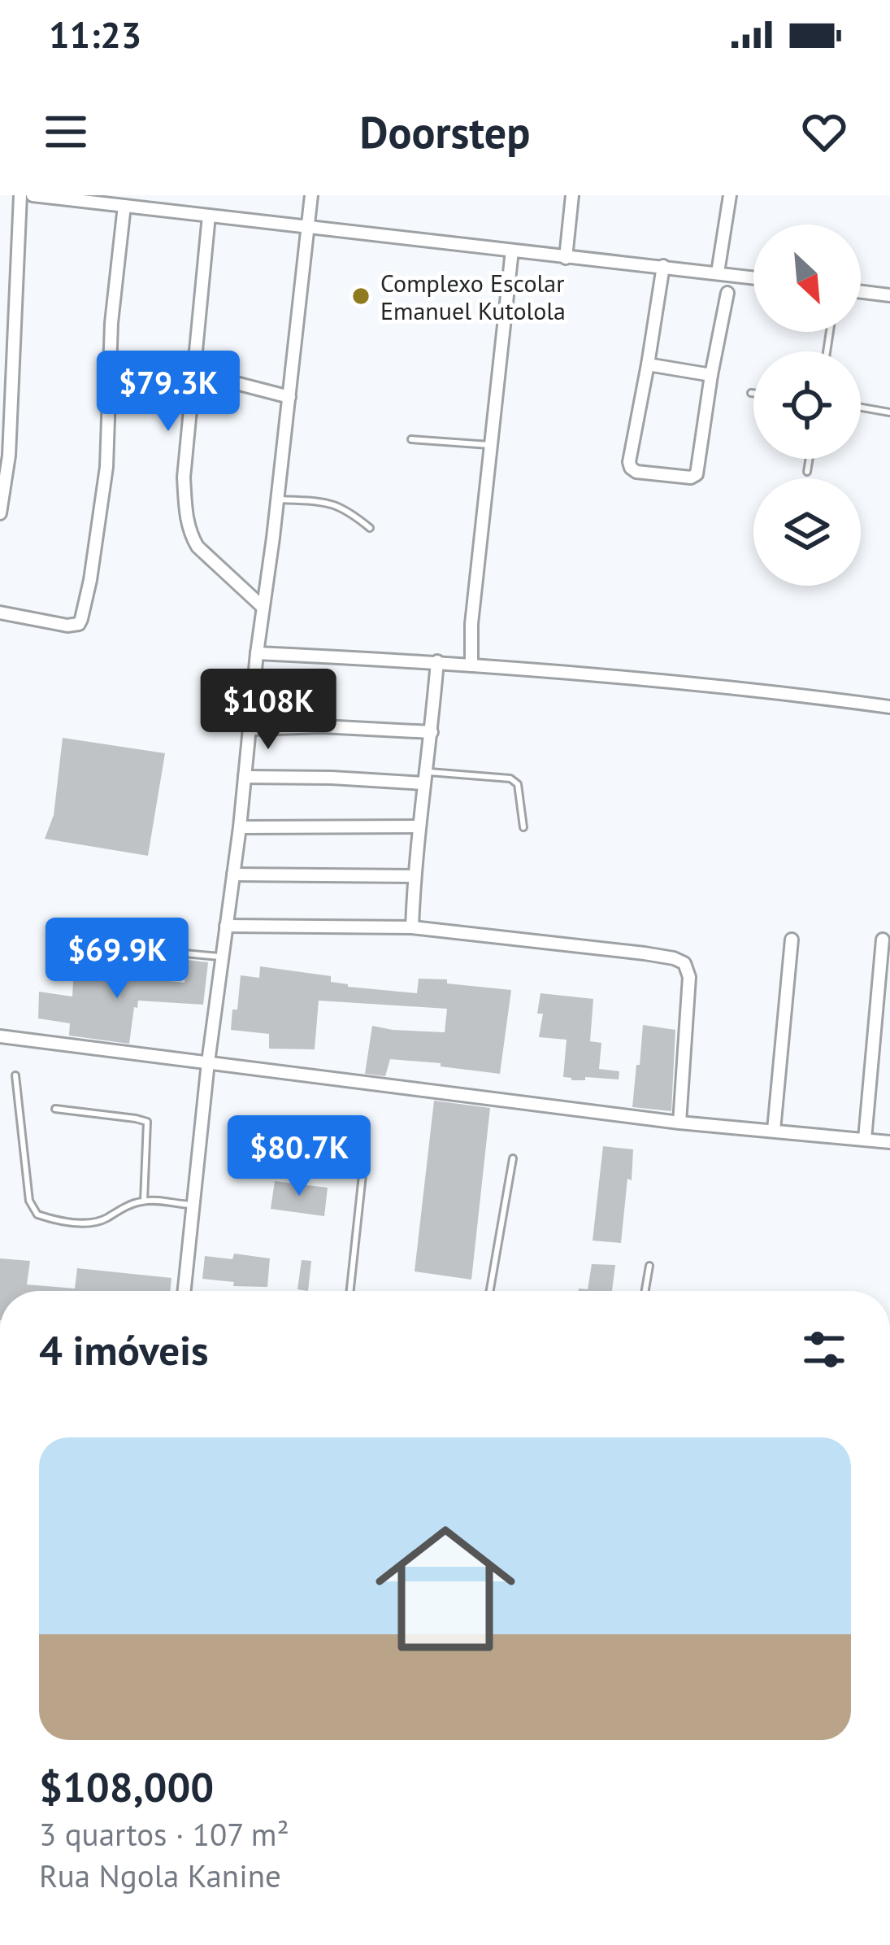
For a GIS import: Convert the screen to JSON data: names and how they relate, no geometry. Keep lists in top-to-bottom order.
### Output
{
  "places": ["Complexo Escolar Emanuel Kutolola"],
  "north": "bottom right",
  "page": {
    "status": "11:23",
    "header": "Doorstep",
    "price": [
      "$79.3K",
      "$108K",
      "$69.9K",
      "$80.7K"
    ],
    "heading": "4 imóveis",
    "list": [
      {
        "name": "$108,000",
        "note": "3 quartos · 107 m² · Rua Ngola Kanine"
      }
    ]
  }
}
